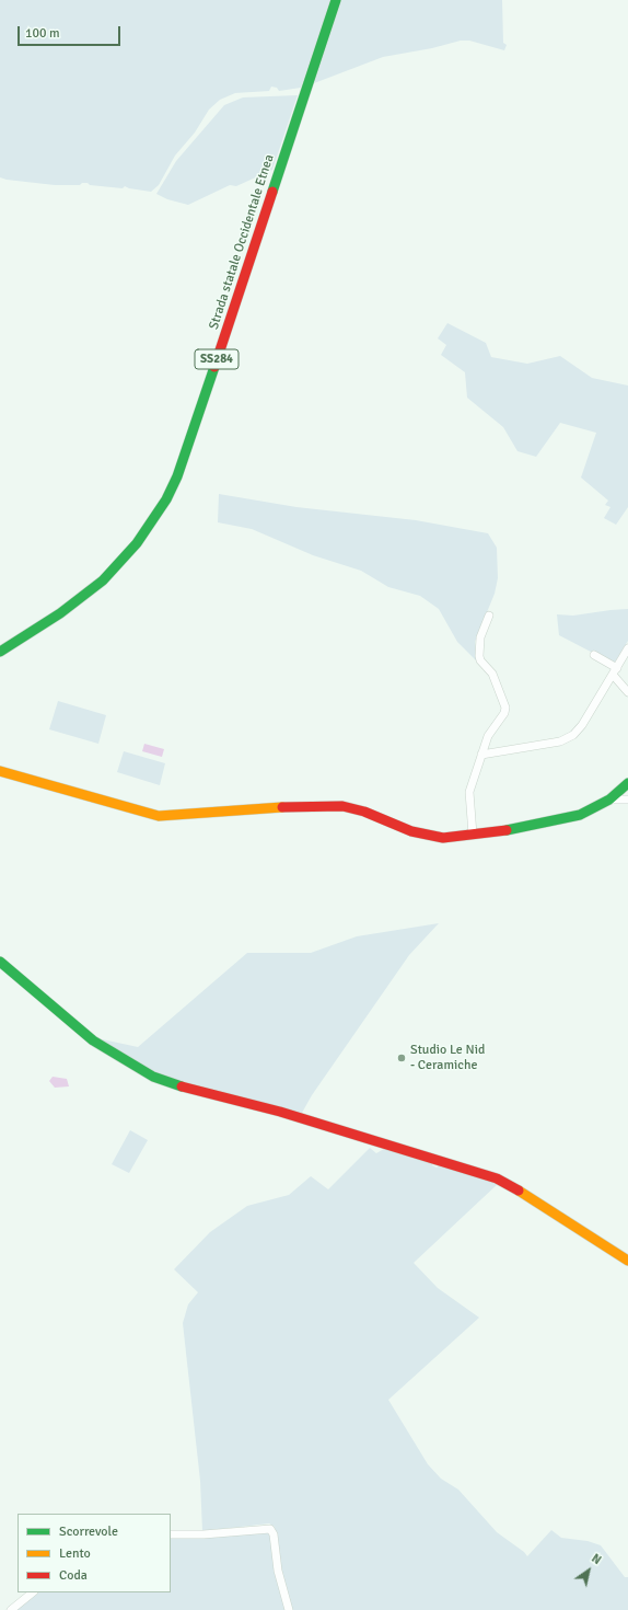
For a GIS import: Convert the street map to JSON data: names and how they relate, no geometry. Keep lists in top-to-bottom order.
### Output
{
  "streets": {
    "street": ["Strada statale Occidentale Etnea", "SS284"]
  },
  "places": ["Studio Le Nid - Ceramiche"],
  "legend": ["Scorrevole", "Lento", "Coda"],
  "scale_bar": "100 m",
  "north": "top right"
}
